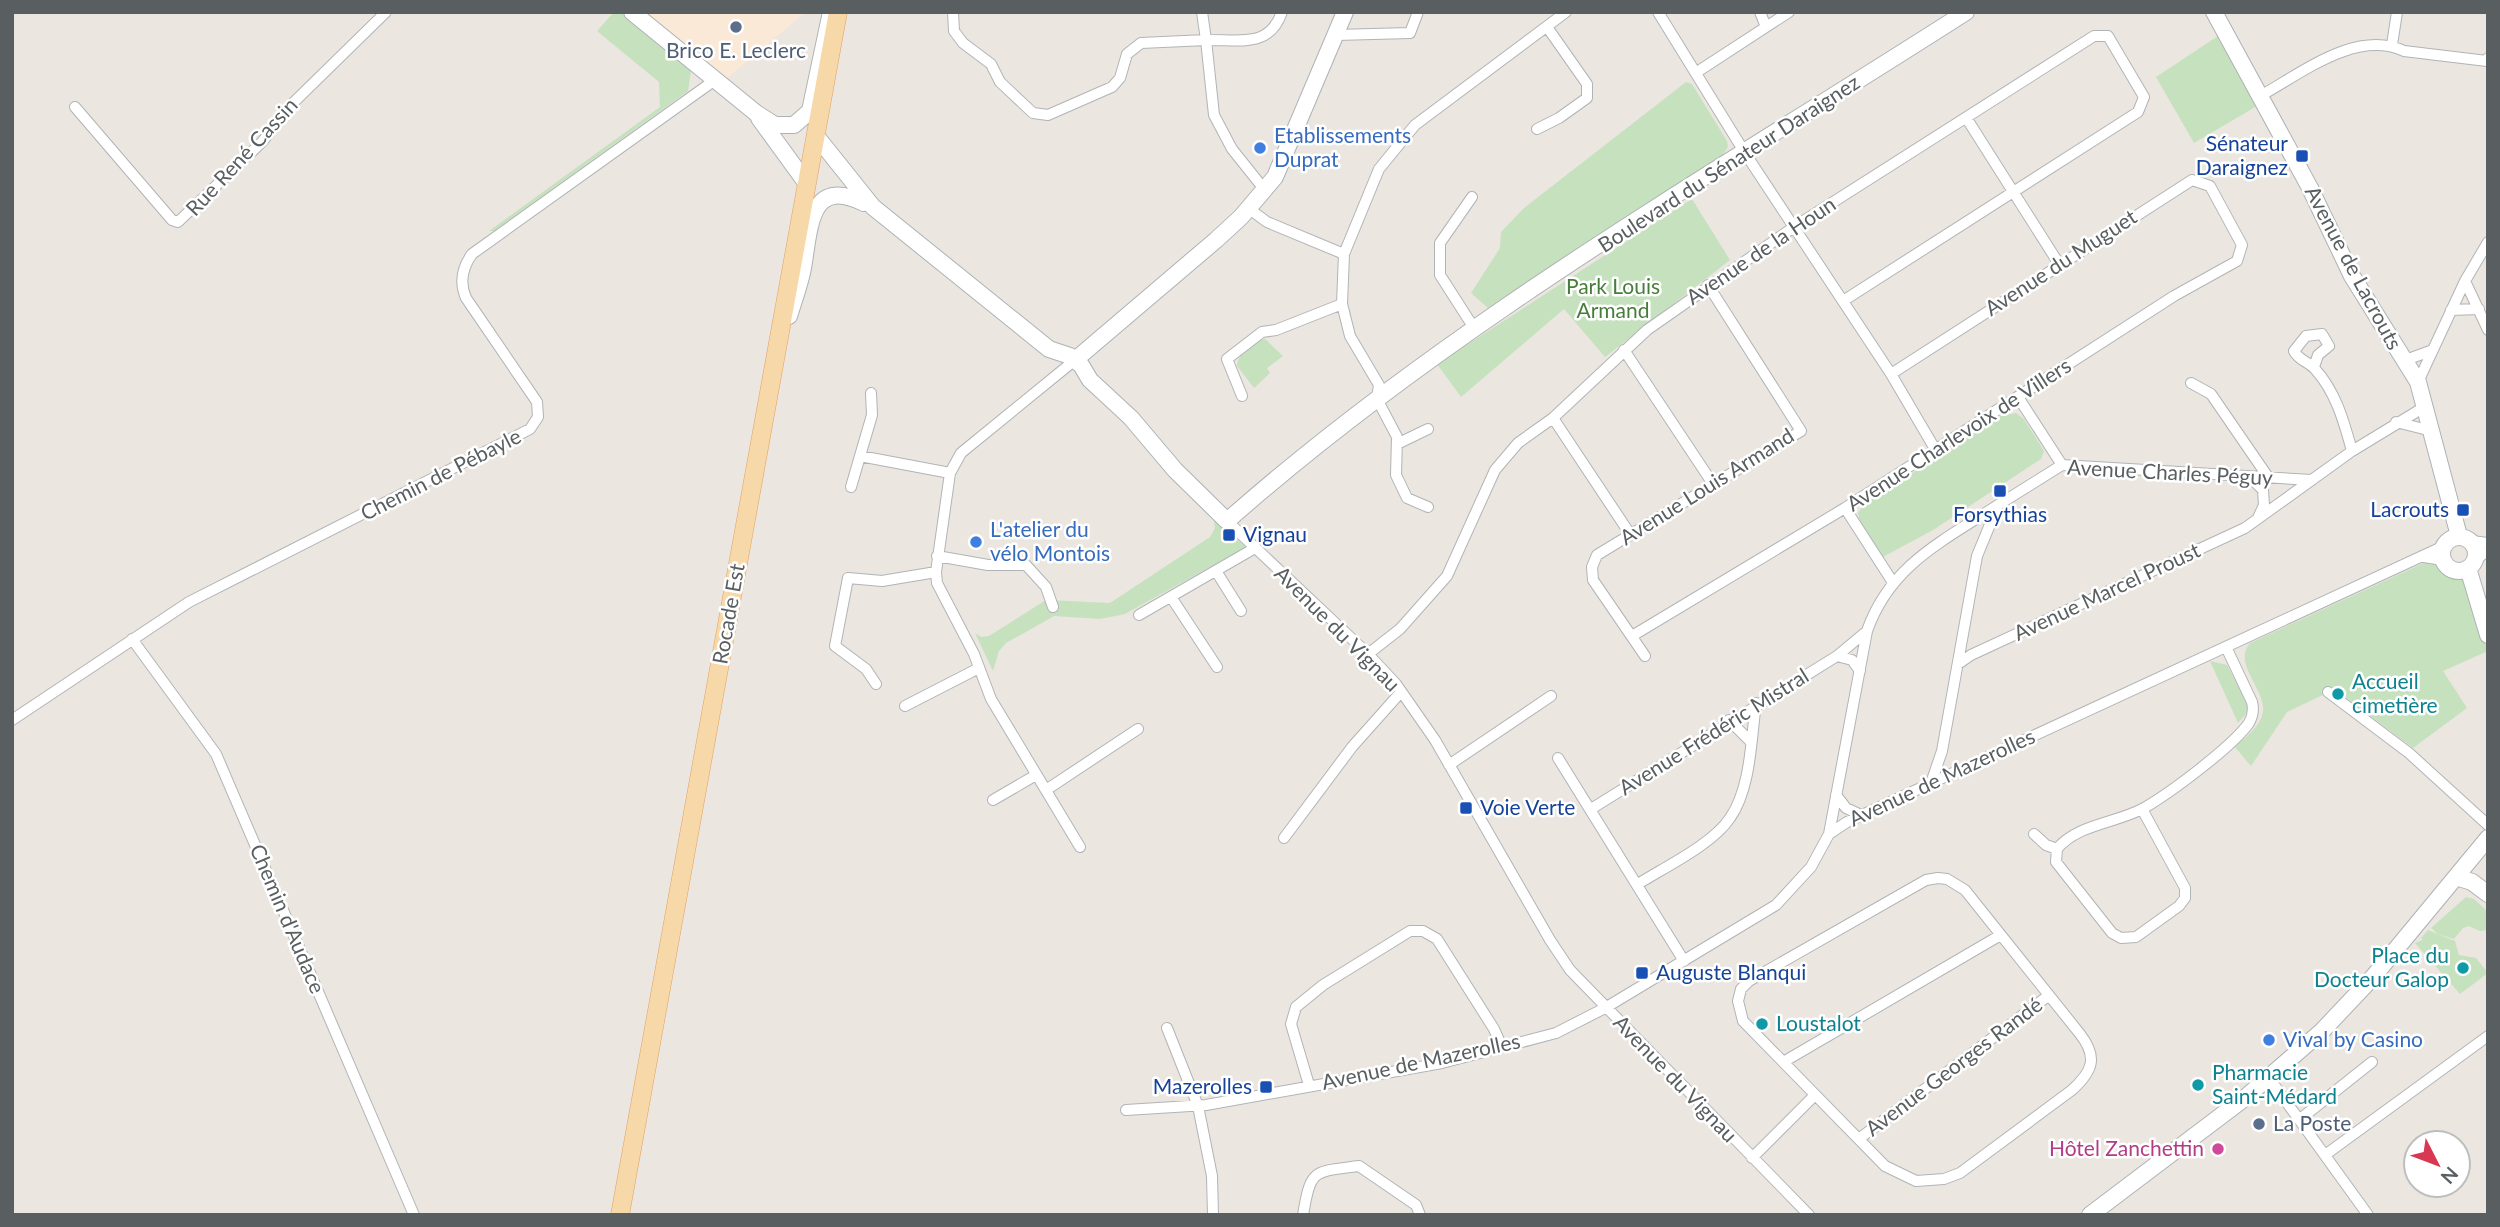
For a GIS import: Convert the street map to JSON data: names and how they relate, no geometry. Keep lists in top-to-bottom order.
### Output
{
  "streets": {
    "main road": ["Rocade Est"],
    "street": [
      "Rue René Cassin",
      "Boulevard du Sénateur Daraignez",
      "Avenue de la Houn",
      "Avenue du Muguet",
      "Avenue de Lacrouts",
      "Avenue Charlevoix de Villers",
      "Avenue Charles Péguy",
      "Chemin de Pébayle",
      "Avenue Louis Armand",
      "Avenue Marcel Proust",
      "Avenue du Vignau",
      "Avenue Frédéric Mistral",
      "Avenue de Mazerolles",
      "Chemin d'Audace",
      "Avenue Georges Randé"
    ]
  },
  "crossings": [
    ["Boulevard du Sénateur Daraignez", "Avenue du Vignau"],
    ["Avenue de la Houn", "Avenue Louis Armand"],
    ["Avenue de la Houn", "Avenue du Vignau"],
    ["Avenue du Muguet", "Avenue Charlevoix de Villers"],
    ["Avenue de Lacrouts", "Avenue Marcel Proust"],
    ["Avenue Charlevoix de Villers", "Avenue Louis Armand"],
    ["Avenue Charles Péguy", "Avenue Marcel Proust"],
    ["Avenue Charles Péguy", "Avenue Frédéric Mistral"],
    ["Chemin de Pébayle", "Chemin d'Audace"],
    ["Avenue du Vignau", "Avenue de Mazerolles"]
  ],
  "parks": ["Park Louis Armand"],
  "places": {
    "other": [
      "Brico E. Leclerc",
      "Etablissements Duprat",
      "L'atelier du vélo Montois",
      "Accueil cimetière",
      "Place du Docteur Galop",
      "Loustalot",
      "Vival by Casino",
      "Pharmacie Saint-Médard",
      "La Poste",
      "Hôtel Zanchettin"
    ],
    "transit": [
      "Sénateur Daraignez",
      "Forsythias",
      "Lacrouts",
      "Vignau",
      "Voie Verte",
      "Auguste Blanqui",
      "Mazerolles"
    ]
  },
  "north": "bottom right"
}
